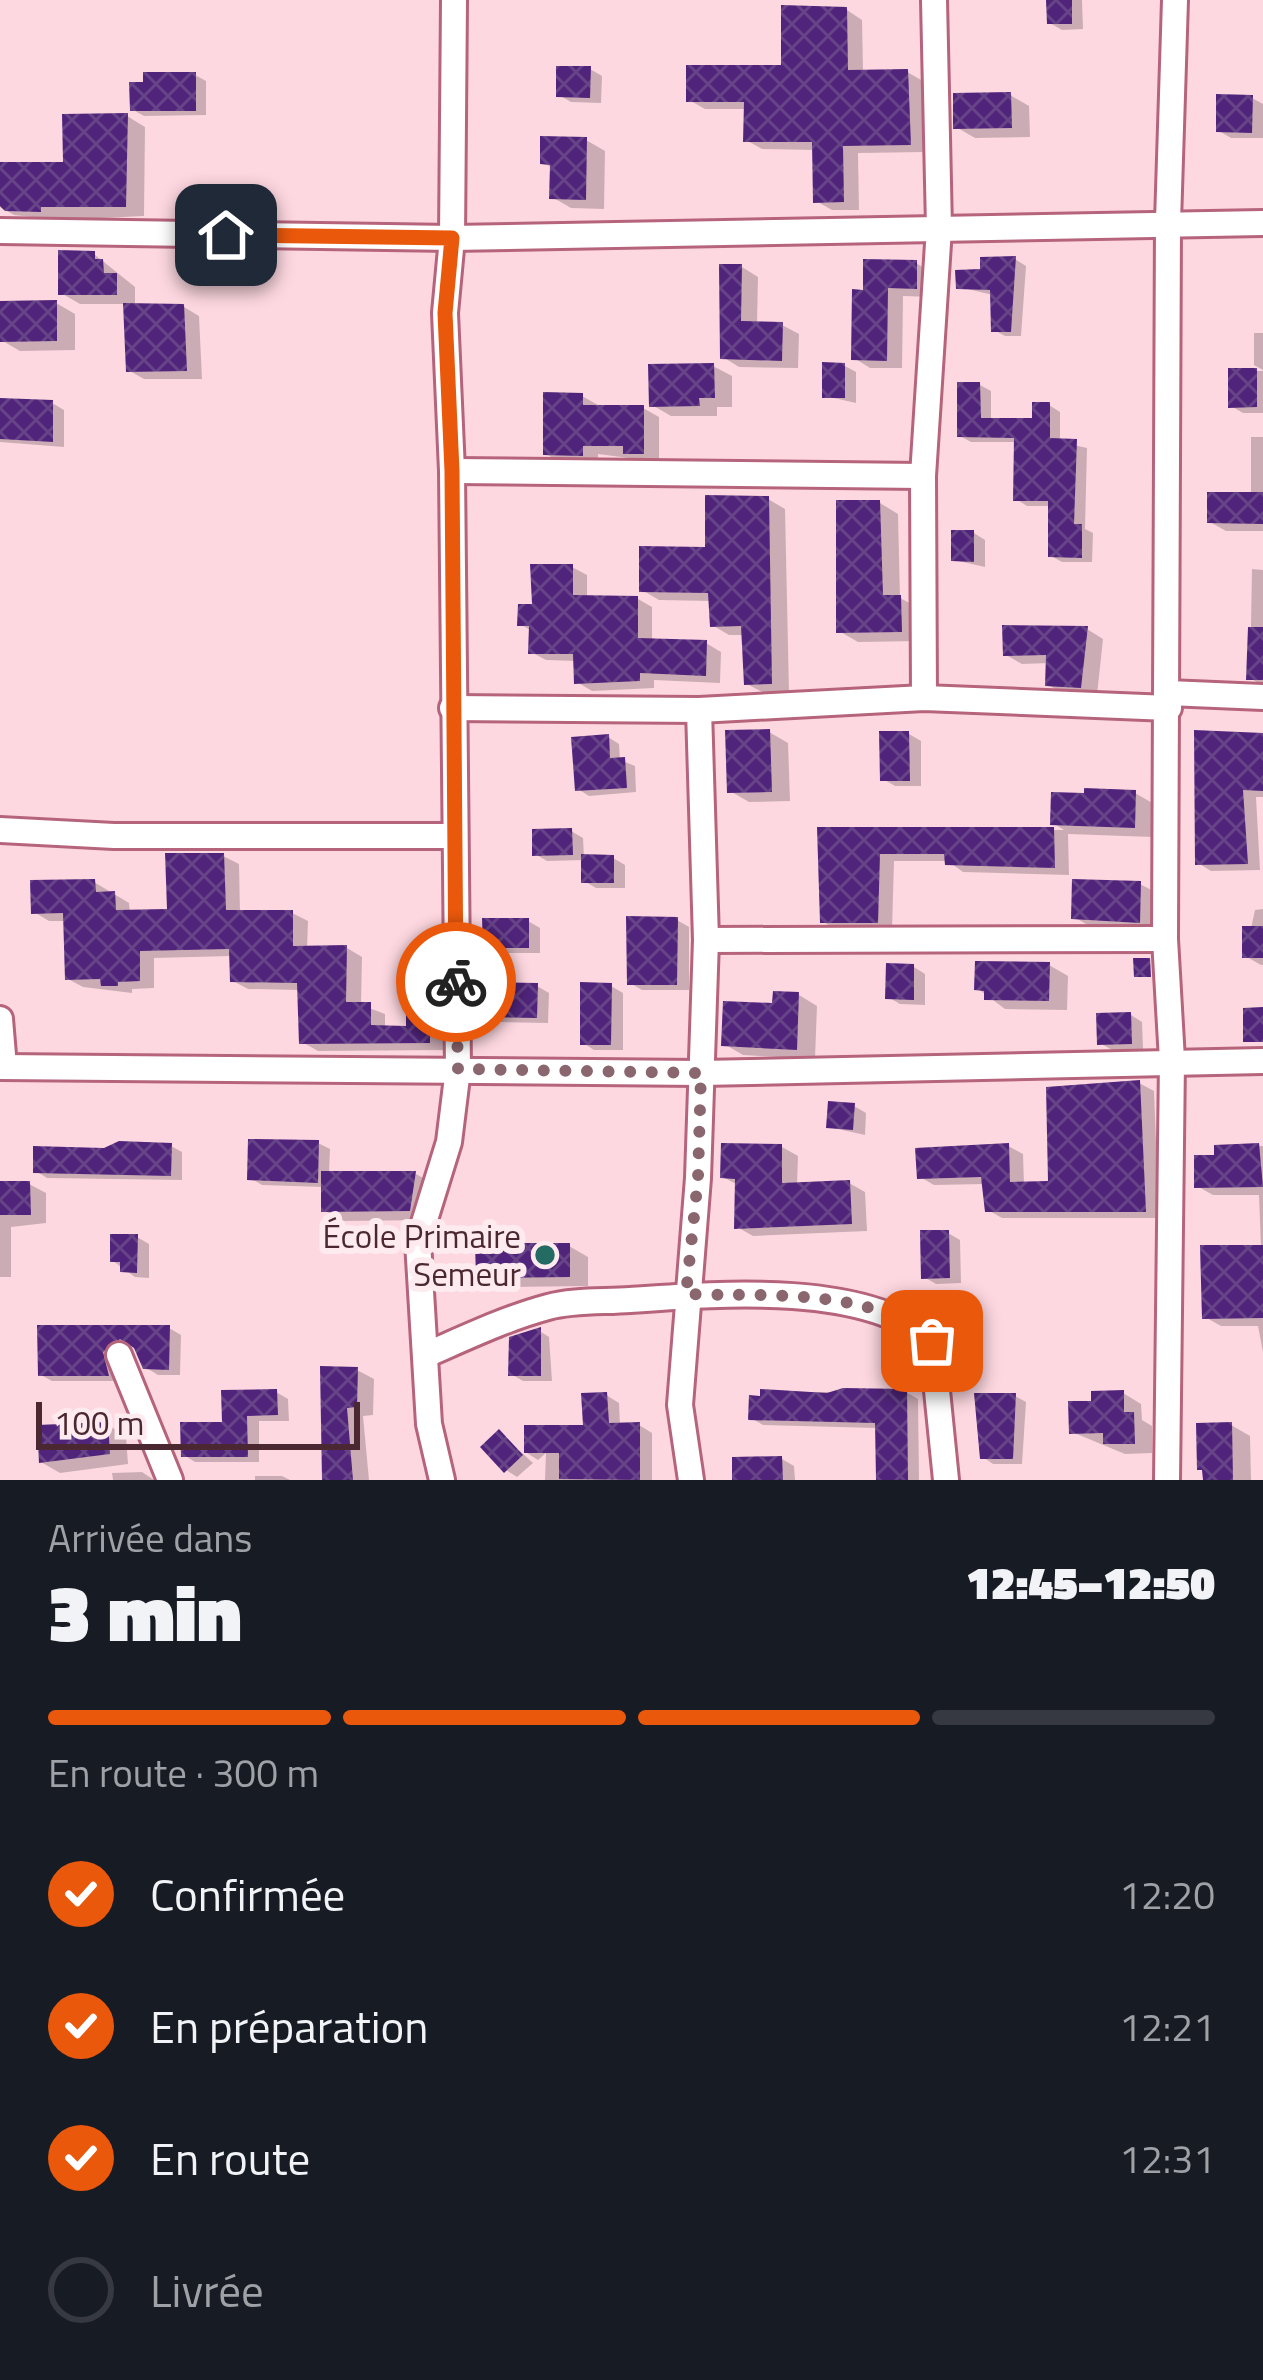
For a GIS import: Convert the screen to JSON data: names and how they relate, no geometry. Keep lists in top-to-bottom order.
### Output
{
  "places": ["École Primaire Semeur"],
  "scale_bar": "100 m",
  "page": {
    "scale": "100 m",
    "heading": ["3 min", "Arrivée dans", "12:45–12:50"],
    "bar": "En route · 300 m",
    "list": [
      ["Confirmée", "12:20"],
      ["En préparation", "12:21"],
      ["En route", "12:31"],
      "Livrée"
    ]
  }
}
